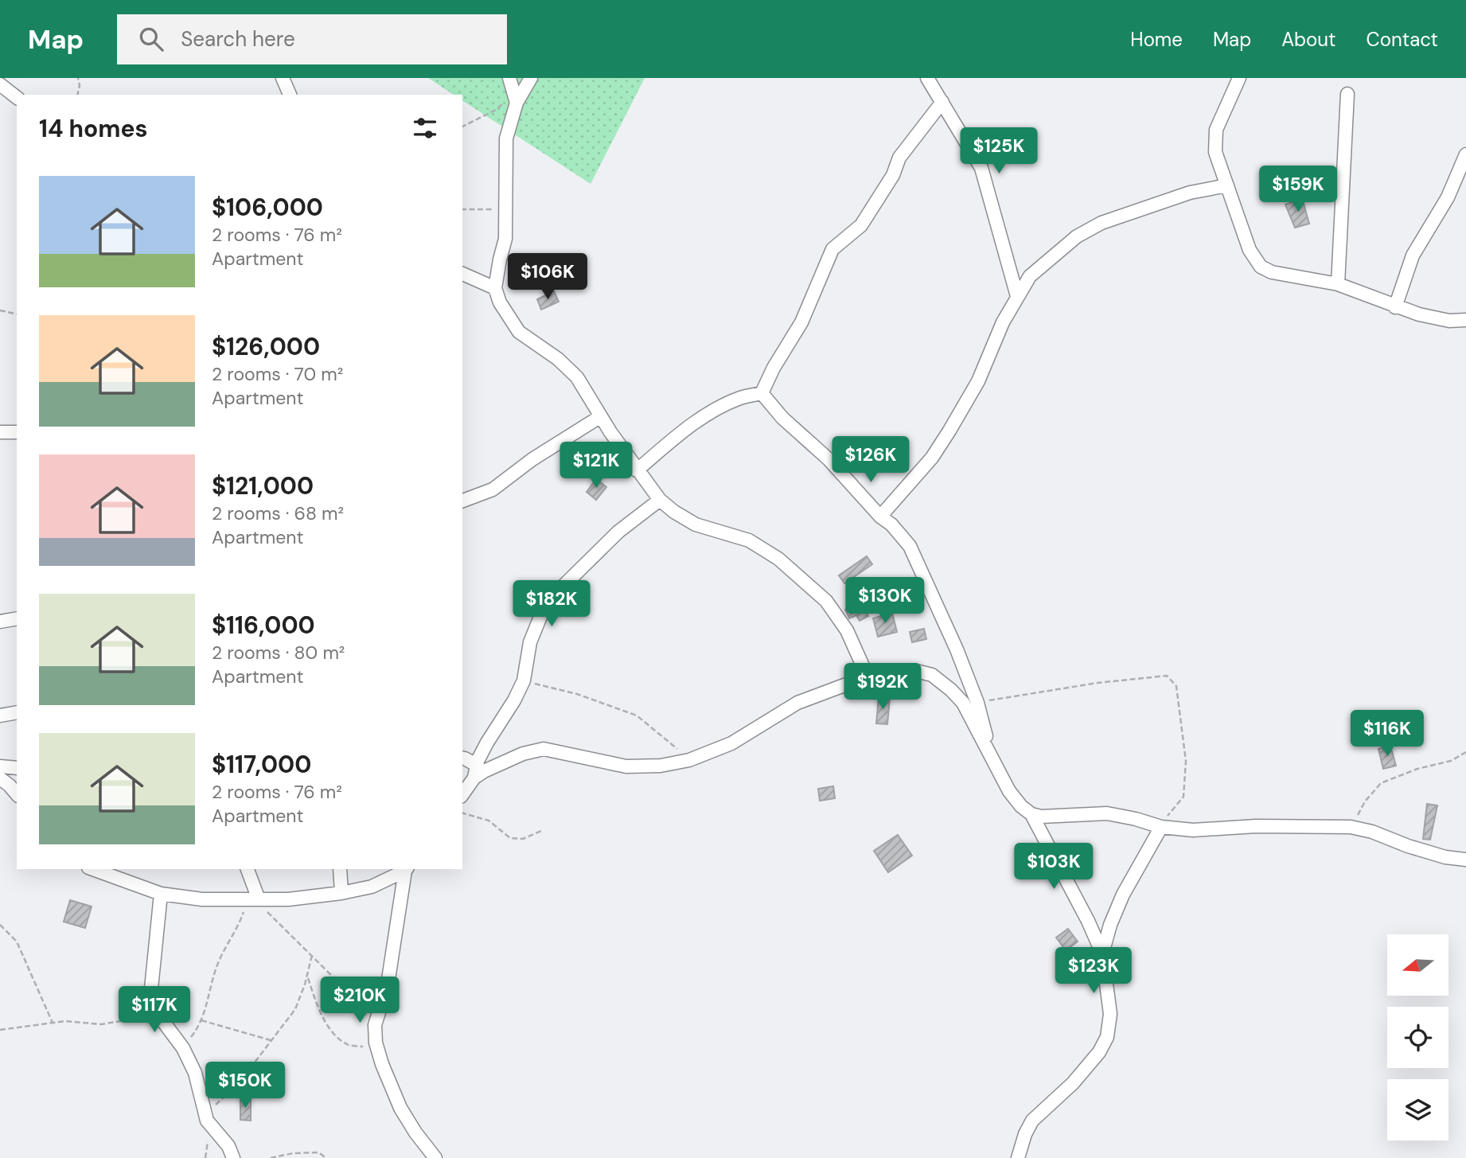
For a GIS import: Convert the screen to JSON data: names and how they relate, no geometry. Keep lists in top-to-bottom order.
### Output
{
  "north": "left",
  "page": {
    "header": "Map",
    "search": "Search here",
    "nav": [
      "Home",
      "Map",
      "About",
      "Contact"
    ],
    "heading": "14 homes",
    "price": [
      "$125K",
      "$159K",
      "$106K",
      "$126K",
      "$121K",
      "$130K",
      "$182K",
      "$192K",
      "$116K",
      "$103K",
      "$123K",
      "$210K",
      "$117K",
      "$150K"
    ],
    "list": [
      {
        "name": "$106,000",
        "note": "2 rooms · 76 m² · Apartment"
      },
      {
        "name": "$126,000",
        "note": "2 rooms · 70 m² · Apartment"
      },
      {
        "name": "$121,000",
        "note": "2 rooms · 68 m² · Apartment"
      },
      {
        "name": "$116,000",
        "note": "2 rooms · 80 m² · Apartment"
      },
      {
        "name": "$117,000",
        "note": "2 rooms · 76 m² · Apartment"
      }
    ]
  }
}
